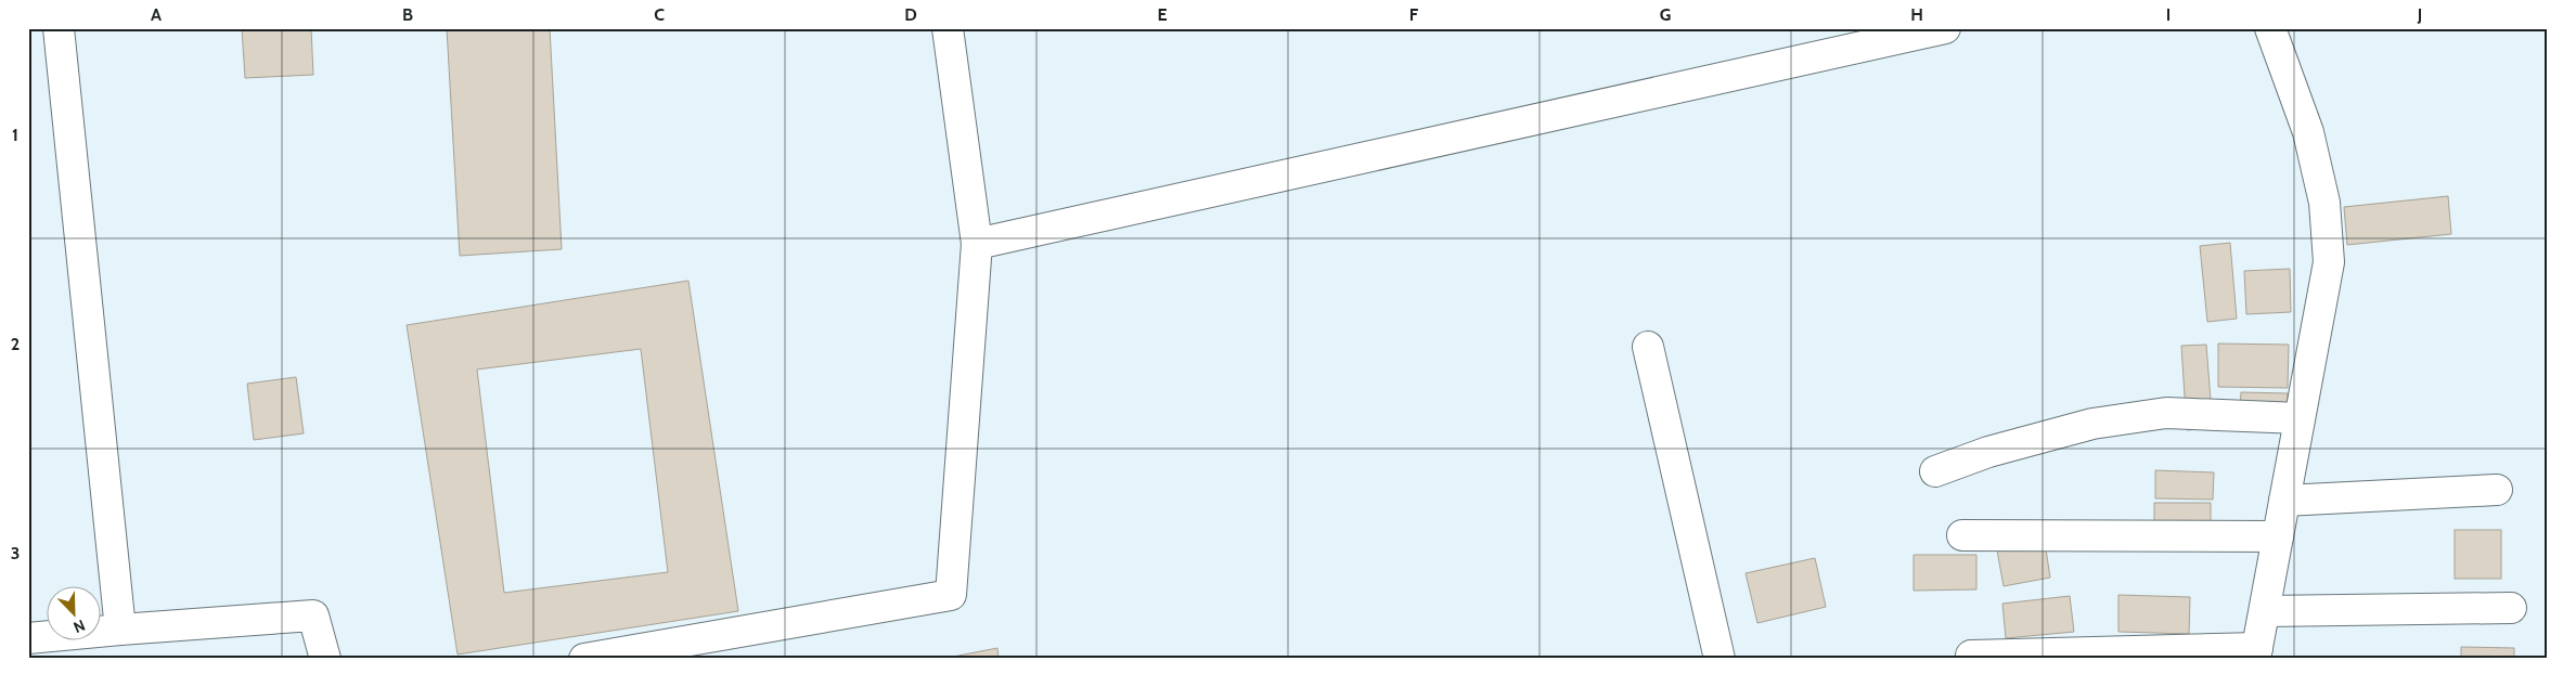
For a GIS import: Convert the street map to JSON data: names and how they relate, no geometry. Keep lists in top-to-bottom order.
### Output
{
  "north": "bottom right",
  "grid": {
    "columns": [
      "A",
      "B",
      "C",
      "D",
      "E",
      "F",
      "G",
      "H",
      "I",
      "J"
    ],
    "rows": ["1", "2", "3"]
  }
}
